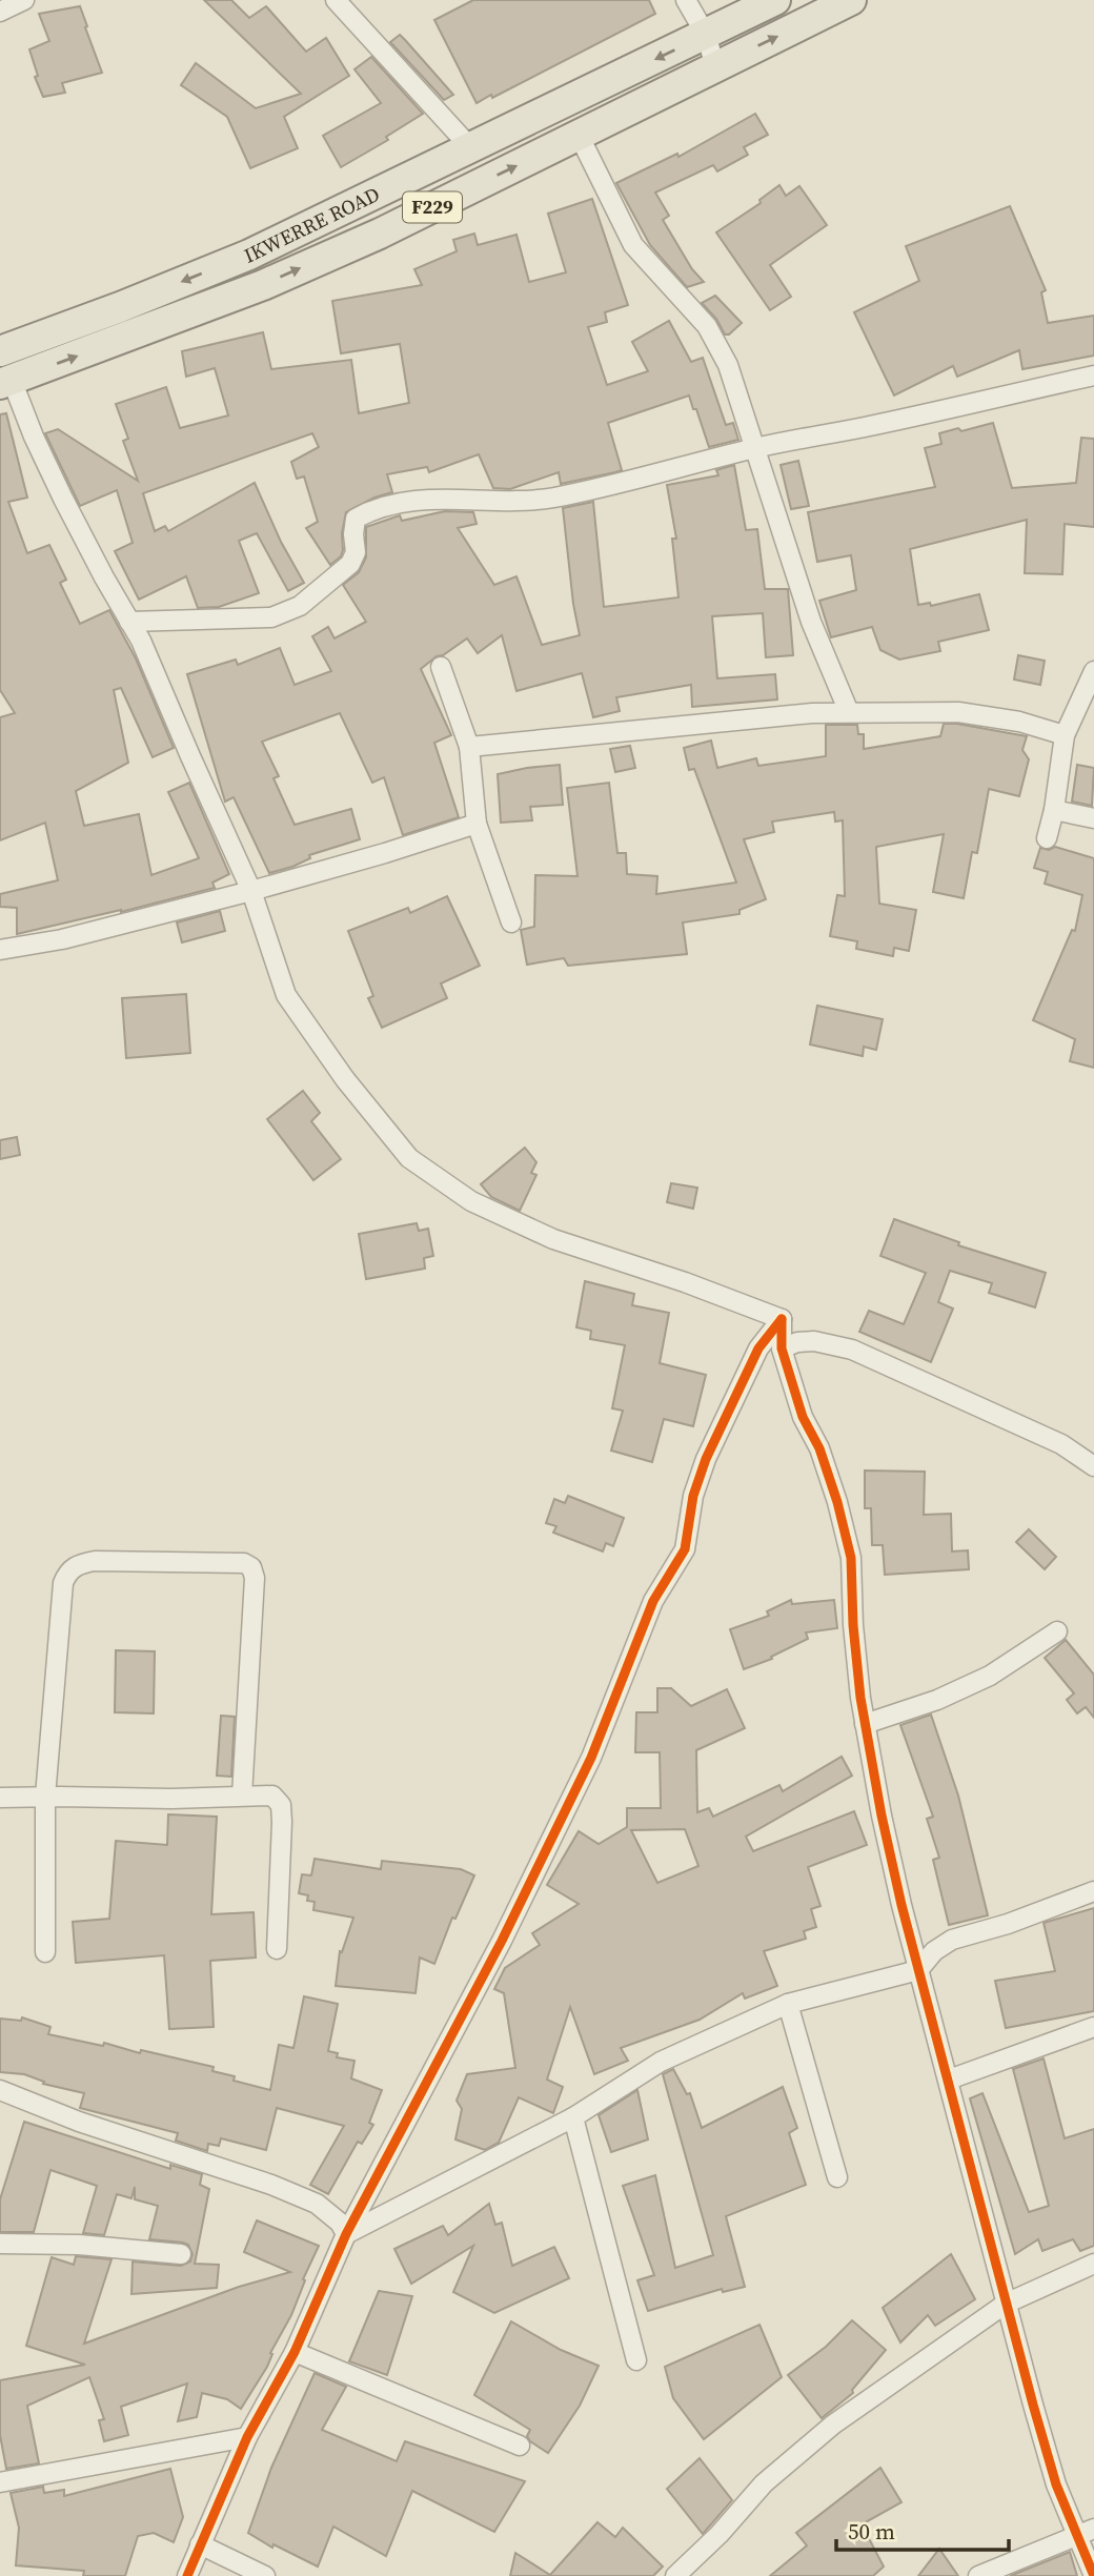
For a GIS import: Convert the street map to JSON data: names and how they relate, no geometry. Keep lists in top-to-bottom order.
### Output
{
  "streets": {
    "main road": ["F229", "IKWERRE ROAD"]
  },
  "scale_bar": "50 m"
}
